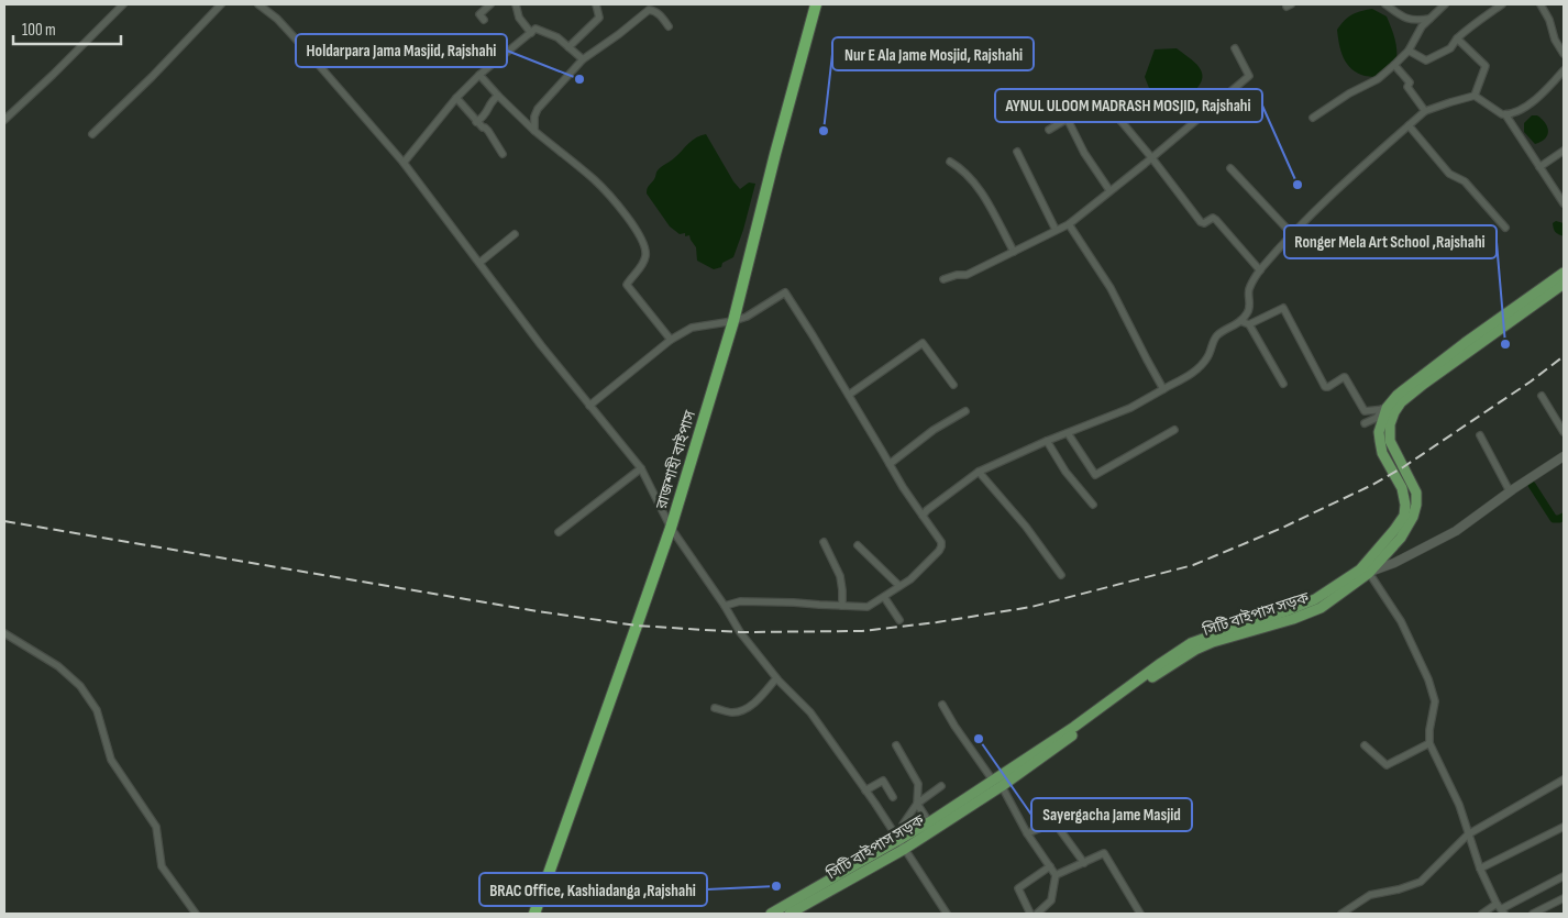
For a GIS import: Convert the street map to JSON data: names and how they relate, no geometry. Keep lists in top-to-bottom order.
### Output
{
  "streets": {
    "highway": ["রাজশাহী বাইপাস"],
    "main road": ["সিটি বাইপাস সড়ক"]
  },
  "places": [
    "Holdarpara Jama Masjid, Rajshahi",
    "Nur E Ala Jame Mosjid, Rajshahi",
    "AYNUL ULOOM MADRASH MOSJID, Rajshahi",
    "Ronger Mela Art School ,Rajshahi",
    "Sayergacha Jame Masjid",
    "BRAC Office, Kashiadanga ,Rajshahi"
  ],
  "scale_bar": "100 m"
}
